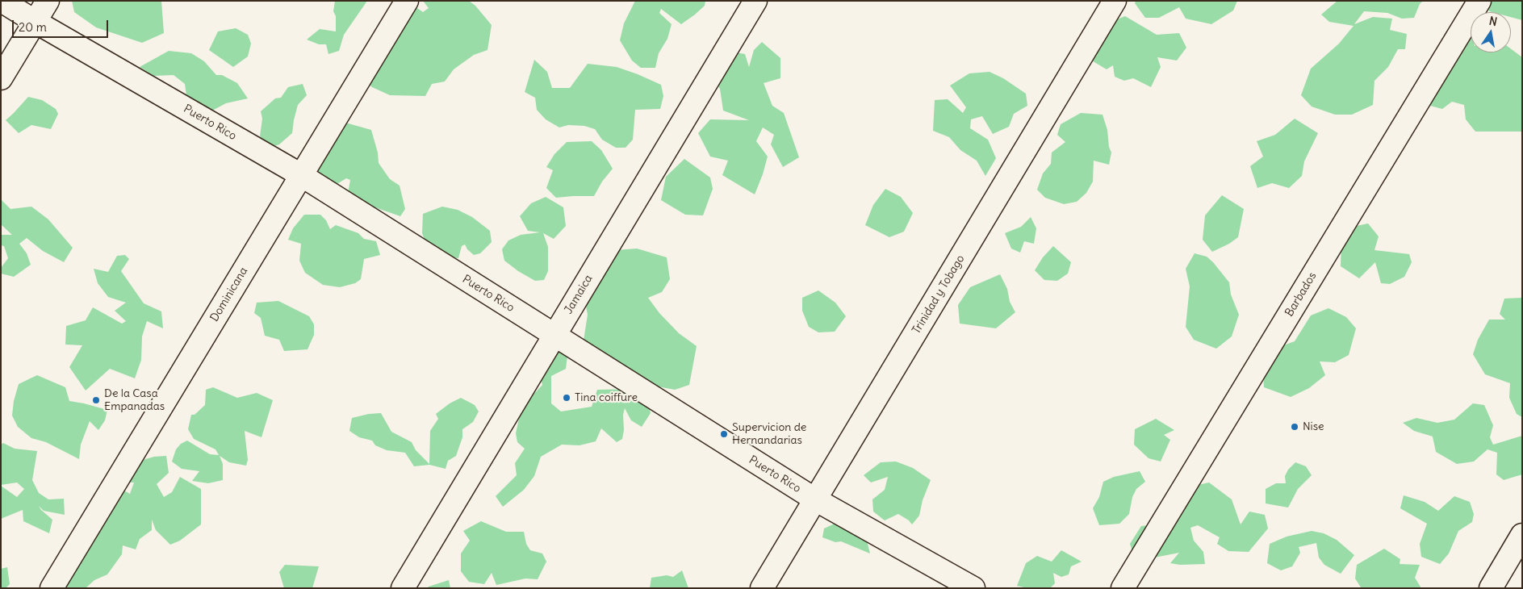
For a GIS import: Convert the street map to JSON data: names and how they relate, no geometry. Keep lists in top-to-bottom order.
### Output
{
  "streets": {
    "street": [
      "Puerto Rico",
      "Dominicana",
      "Jamaica",
      "Trinidad y Tobago",
      "Barbados"
    ]
  },
  "crossings": [
    ["Puerto Rico", "Dominicana"],
    ["Puerto Rico", "Jamaica"],
    ["Puerto Rico", "Trinidad y Tobago"]
  ],
  "places": [
    "Tina coiffure",
    "De la Casa Empanadas",
    "Nise",
    "Supervicion de Hernandarias"
  ],
  "scale_bar": "20 m",
  "north": "top"
}
